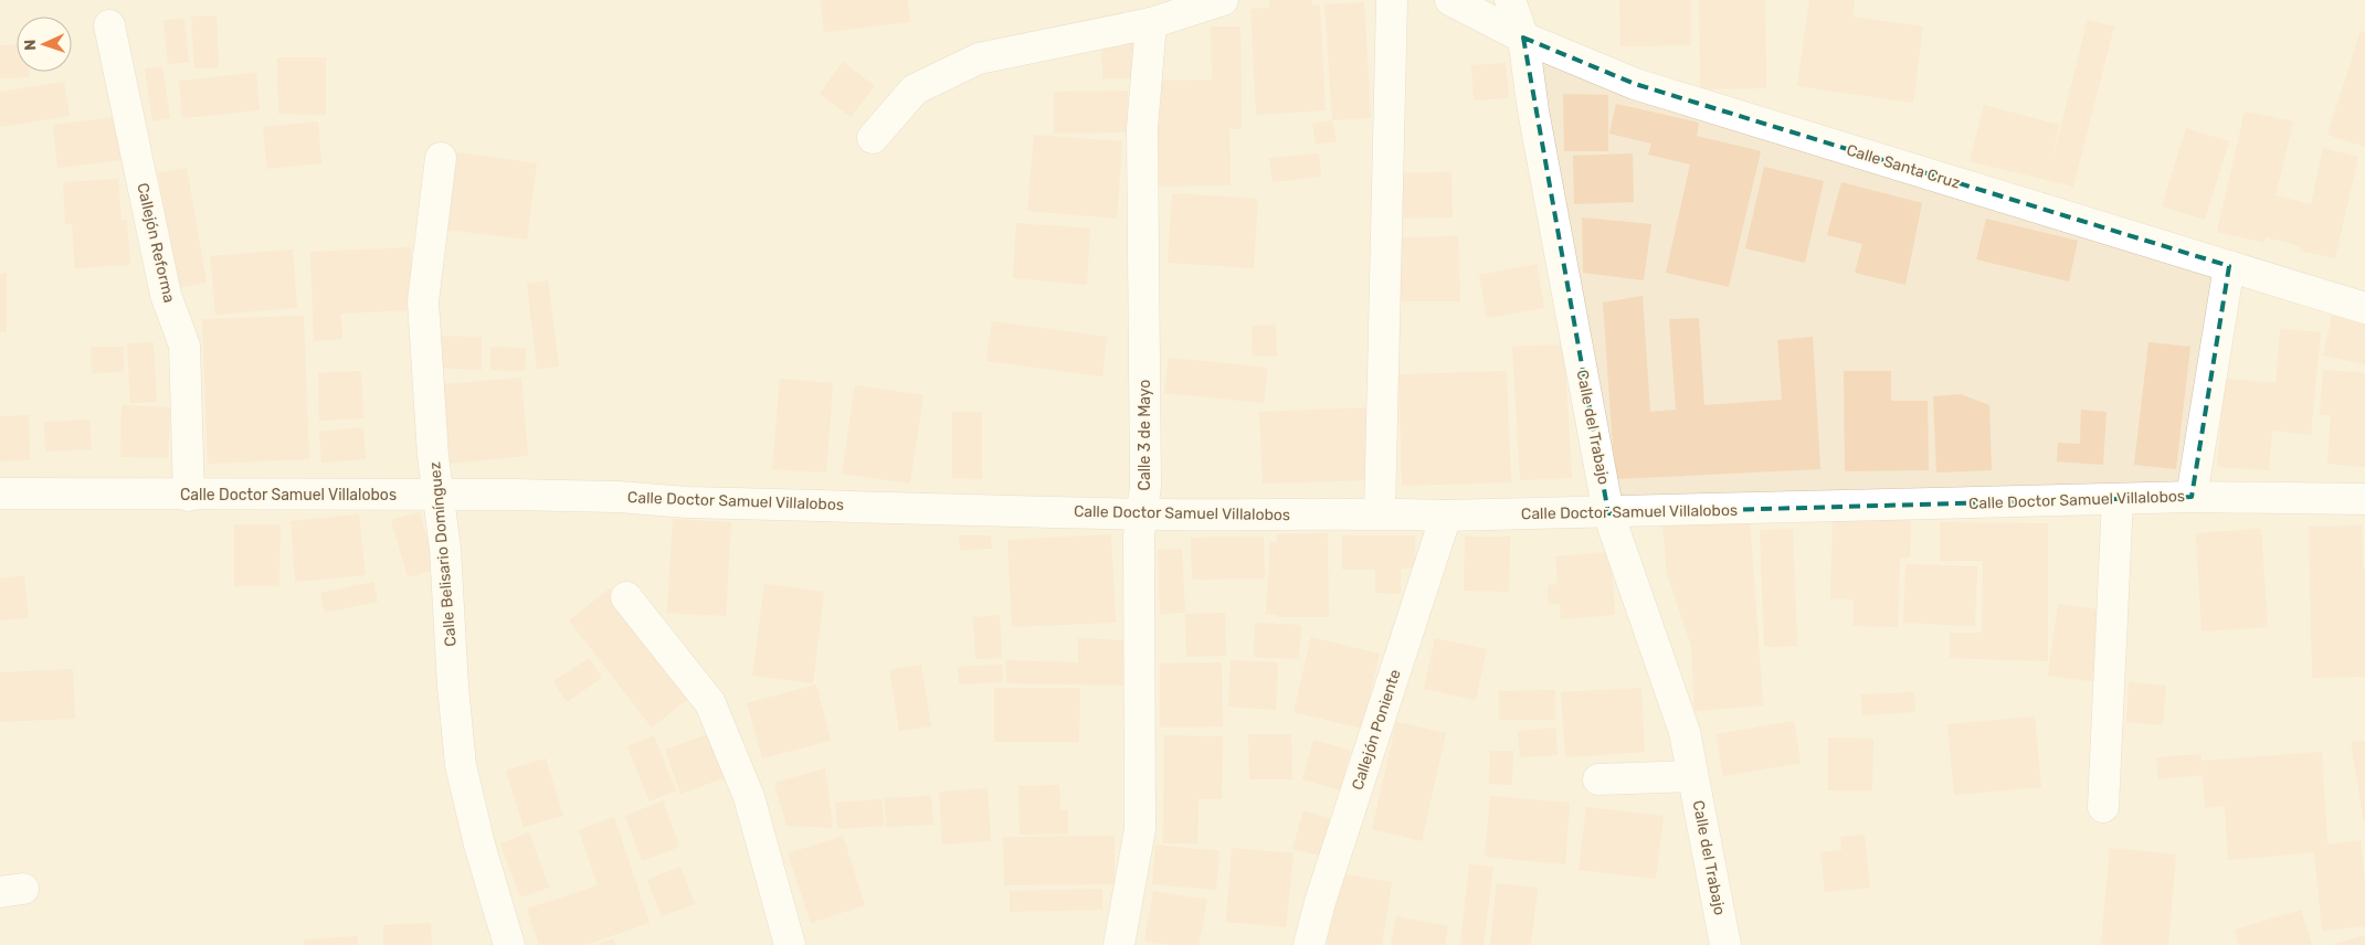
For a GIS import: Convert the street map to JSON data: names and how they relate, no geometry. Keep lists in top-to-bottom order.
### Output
{
  "streets": {
    "street": [
      "Calle Santa Cruz",
      "Callejón Reforma",
      "Calle del Trabajo",
      "Calle 3 de Mayo",
      "Calle Doctor Samuel Villalobos",
      "Calle Belisario Domínguez",
      "Callejón Poniente"
    ]
  },
  "crossings": [
    ["Calle Santa Cruz", "Calle del Trabajo"],
    ["Callejón Reforma", "Calle Doctor Samuel Villalobos"],
    ["Calle del Trabajo", "Calle Doctor Samuel Villalobos"],
    ["Calle 3 de Mayo", "Calle Doctor Samuel Villalobos"],
    ["Calle Doctor Samuel Villalobos", "Calle Belisario Domínguez"],
    ["Calle Doctor Samuel Villalobos", "Callejón Poniente"]
  ],
  "north": "left"
}
